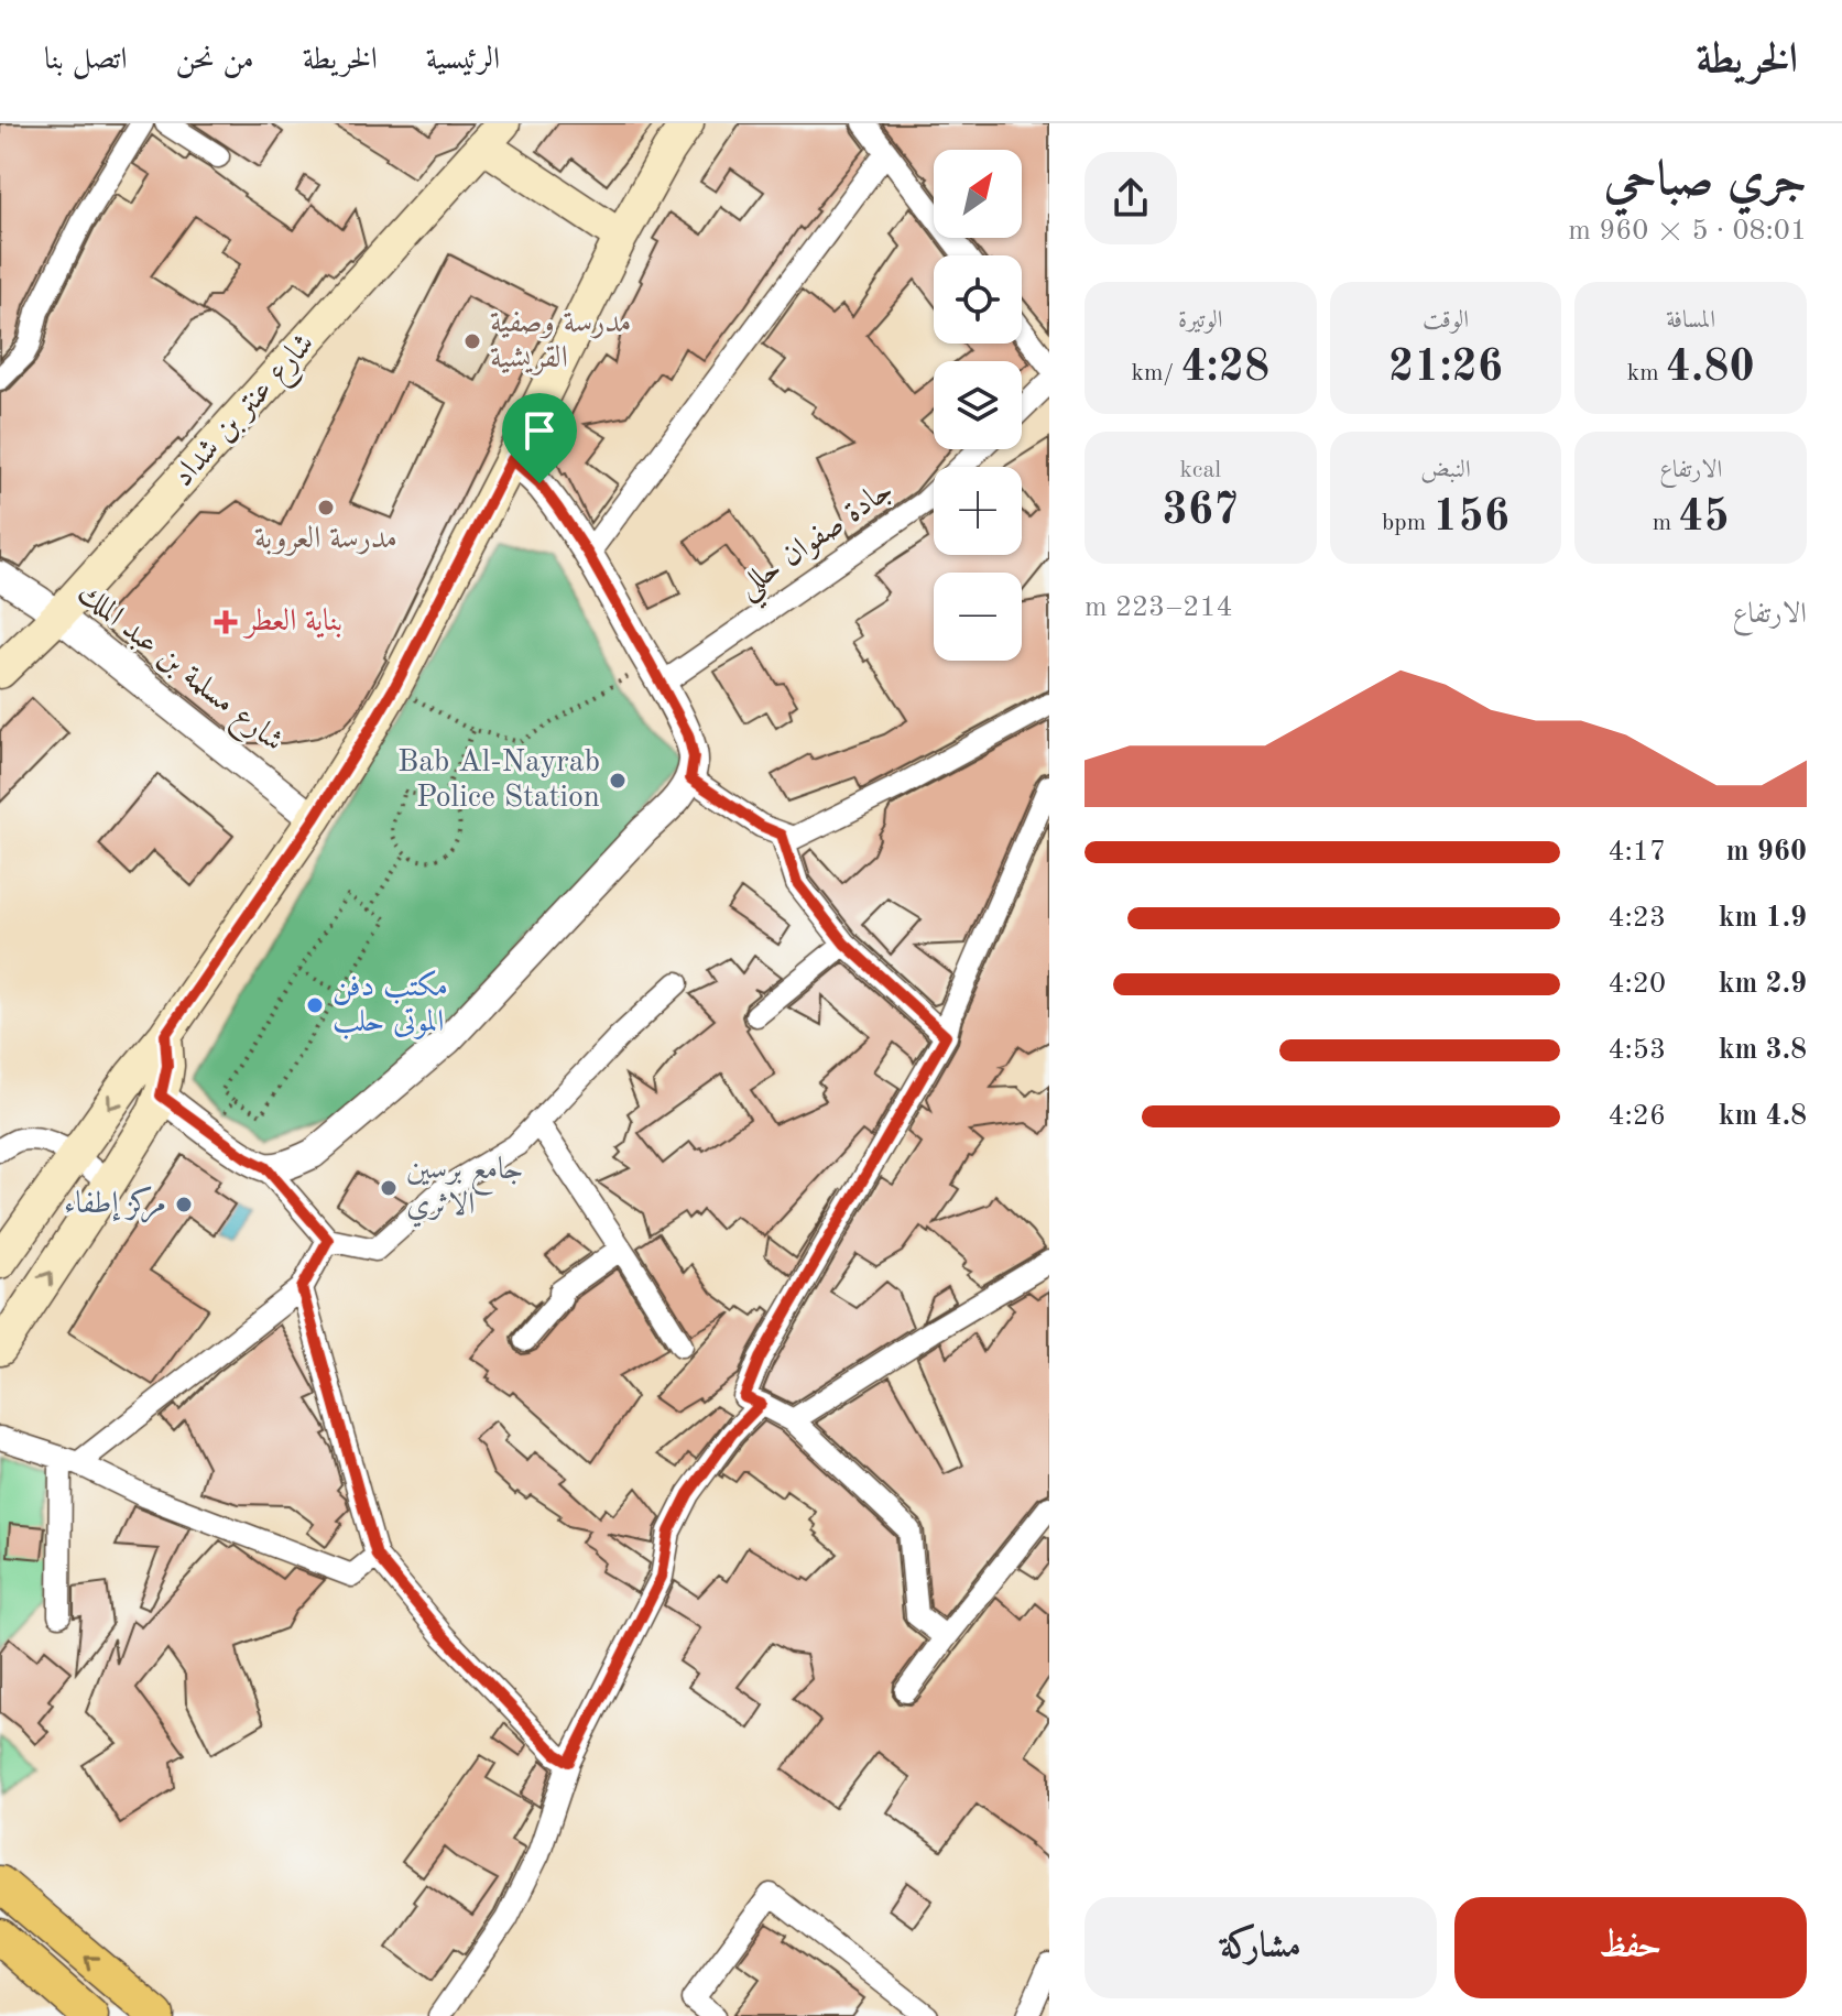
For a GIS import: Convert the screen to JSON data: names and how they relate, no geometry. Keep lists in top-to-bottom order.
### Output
{
  "streets": {
    "main road": ["شارع عنتر بن شداد"],
    "street": ["جادة صفوان حللي", "شارع مسلمة بن عبد الملك"]
  },
  "crossings": [
    ["شارع عنتر بن شداد", "شارع مسلمة بن عبد الملك"]
  ],
  "places": {
    "other": [
      "مدرسة وصفية القريشية",
      "مدرسة العروبة",
      "Bab Al-Nayrab Police Station",
      "مكتب دفن الموتى حلب",
      "جامع برسين الاثري",
      "مركز إطفاء"
    ],
    "health": ["بناية العطر"]
  },
  "north": "top right",
  "page": {
    "header": "الخريطة",
    "nav": [
      "الرئيسية",
      "الخريطة",
      "من نحن",
      "اتصل بنا"
    ],
    "heading": ["جري صباحي", "08:01 · 5 × 960 m"],
    "map_buttons": ["+", "−"],
    "stats": [
      ["المسافة", "4.80 km"],
      ["الوقت", "21:26"],
      ["الوتيرة", "4:28 /km"],
      ["الارتفاع", "45 m"],
      ["النبض", "156 bpm"],
      ["kcal", "367"]
    ],
    "chart": ["الارتفاع", "214–223 m"],
    "list": [
      {
        "name": "960 m",
        "note": "4:17"
      },
      {
        "name": "1.9 km",
        "note": "4:23"
      },
      {
        "name": "2.9 km",
        "note": "4:20"
      },
      {
        "name": "3.8 km",
        "note": "4:53"
      },
      {
        "name": "4.8 km",
        "note": "4:26"
      }
    ],
    "buttons": ["حفظ", "مشاركة"]
  }
}
